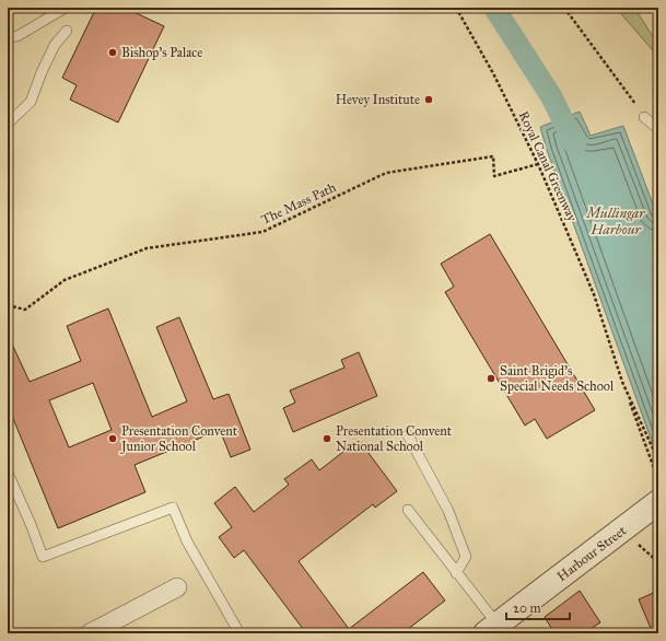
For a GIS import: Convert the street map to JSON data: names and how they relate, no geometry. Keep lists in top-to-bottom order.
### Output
{
  "streets": {
    "street": ["Harbour Street"],
    "path": ["Royal Canal Greenway", "The Mass Path"]
  },
  "crossings": [
    ["Royal Canal Greenway", "The Mass Path"]
  ],
  "water": ["Mullingar Harbour"],
  "places": [
    "Bishop's Palace",
    "Hevey Institute",
    "Saint Brigid's Special Needs School",
    "Presentation Convent Junior School",
    "Presentation Convent National School"
  ],
  "scale_bar": "20 m"
}
